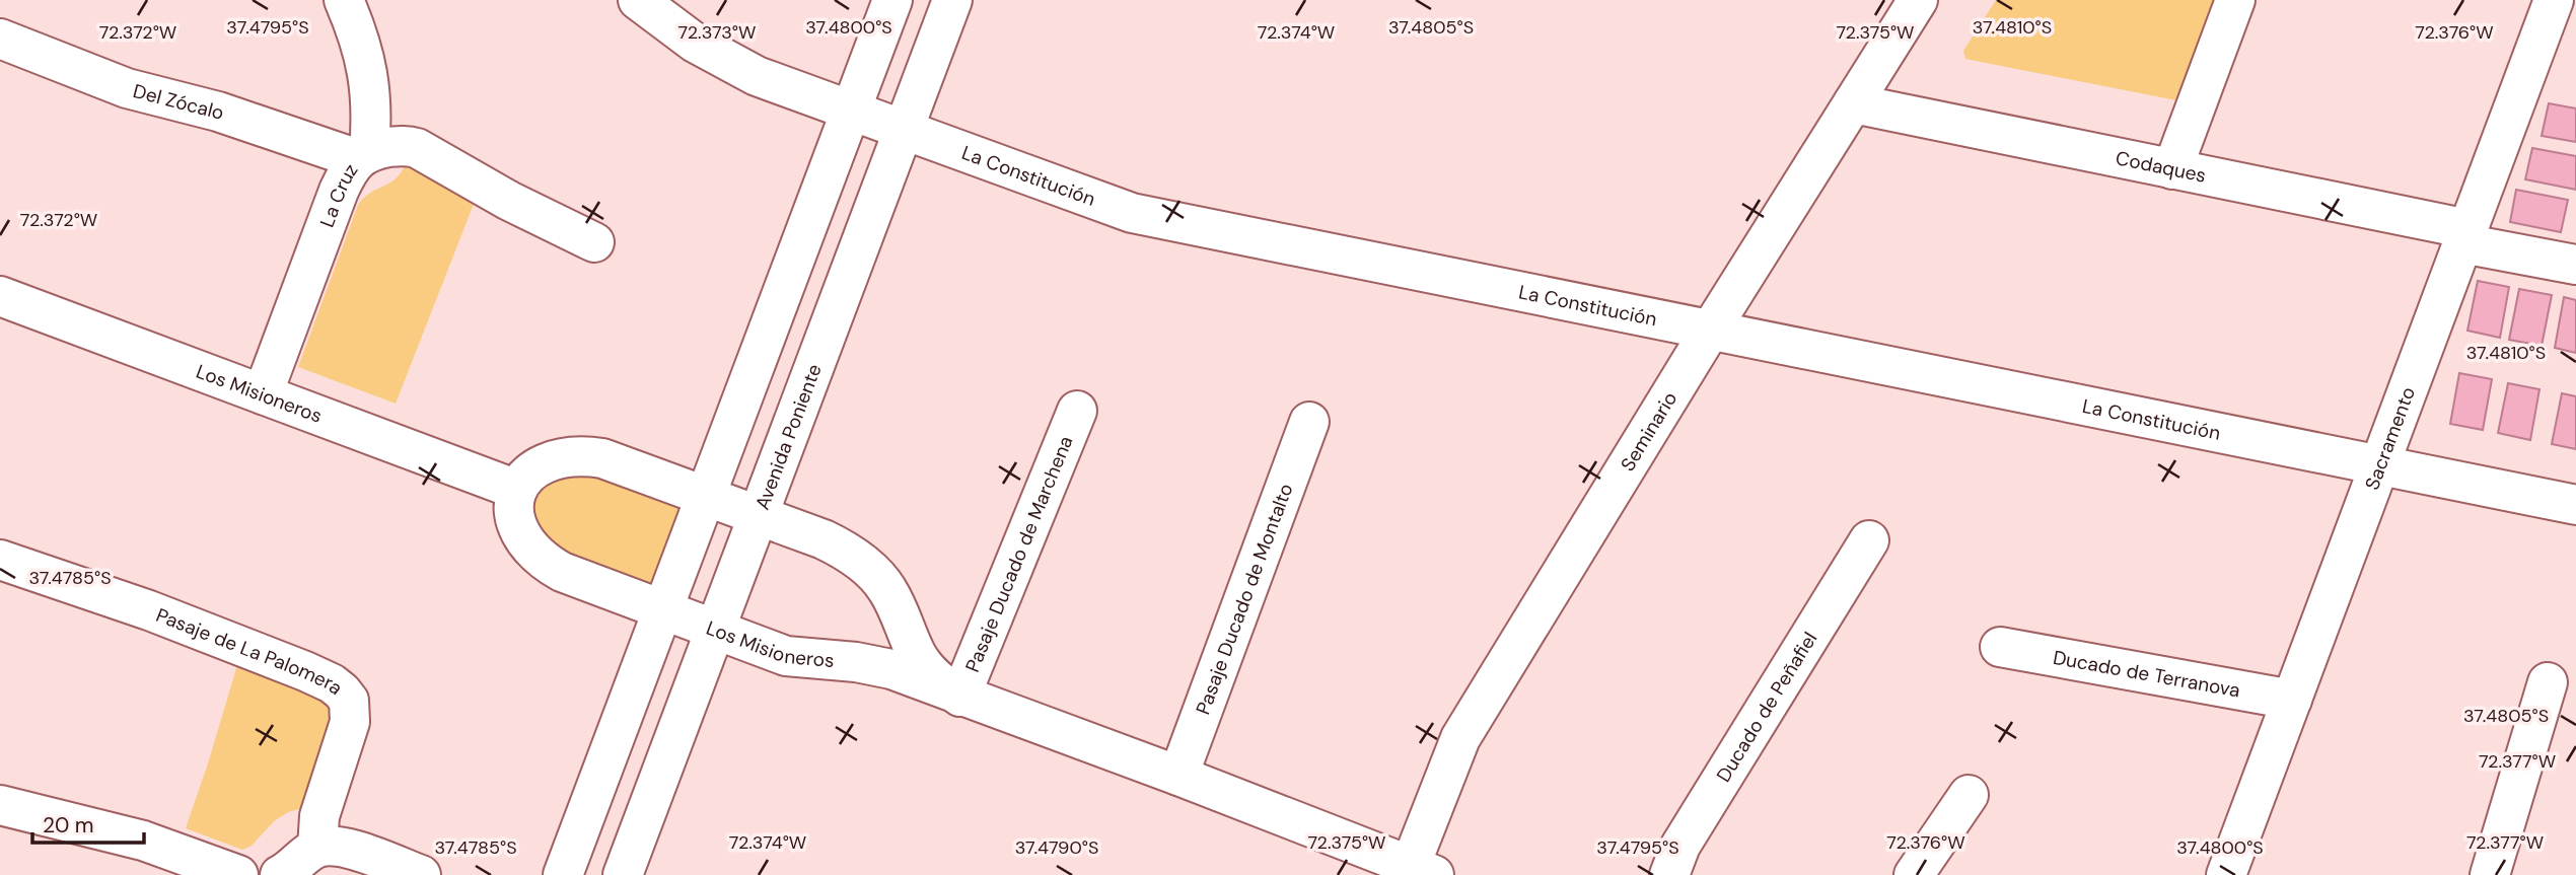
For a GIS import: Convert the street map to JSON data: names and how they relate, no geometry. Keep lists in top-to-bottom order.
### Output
{
  "streets": {
    "street": [
      "Del Zócalo",
      "Codaques",
      "La Constitución",
      "La Cruz",
      "Los Misioneros",
      "Seminario",
      "Avenida Poniente",
      "Sacramento",
      "Pasaje Ducado de Marchena",
      "Pasaje Ducado de Montalto",
      "Pasaje de La Palomera",
      "Ducado de Terranova",
      "Ducado de Peñafiel"
    ]
  },
  "crossings": [
    ["Del Zócalo", "La Cruz"],
    ["Codaques", "Seminario"],
    ["Codaques", "Sacramento"],
    ["La Constitución", "Seminario"],
    ["La Constitución", "Avenida Poniente"],
    ["La Constitución", "Sacramento"],
    ["La Cruz", "Los Misioneros"],
    ["Los Misioneros", "Seminario"],
    ["Los Misioneros", "Avenida Poniente"],
    ["Los Misioneros", "Pasaje Ducado de Marchena"],
    ["Los Misioneros", "Pasaje Ducado de Montalto"],
    ["Sacramento", "Ducado de Terranova"]
  ],
  "scale_bar": "20 m",
  "coordinates": [
    "37.4810°S",
    "37.4795°S",
    "37.4800°S",
    "37.4805°S",
    "72.372°W",
    "72.373°W",
    "72.374°W",
    "72.375°W",
    "72.376°W",
    "37.4785°S",
    "72.377°W",
    "37.4790°S"
  ]
}
